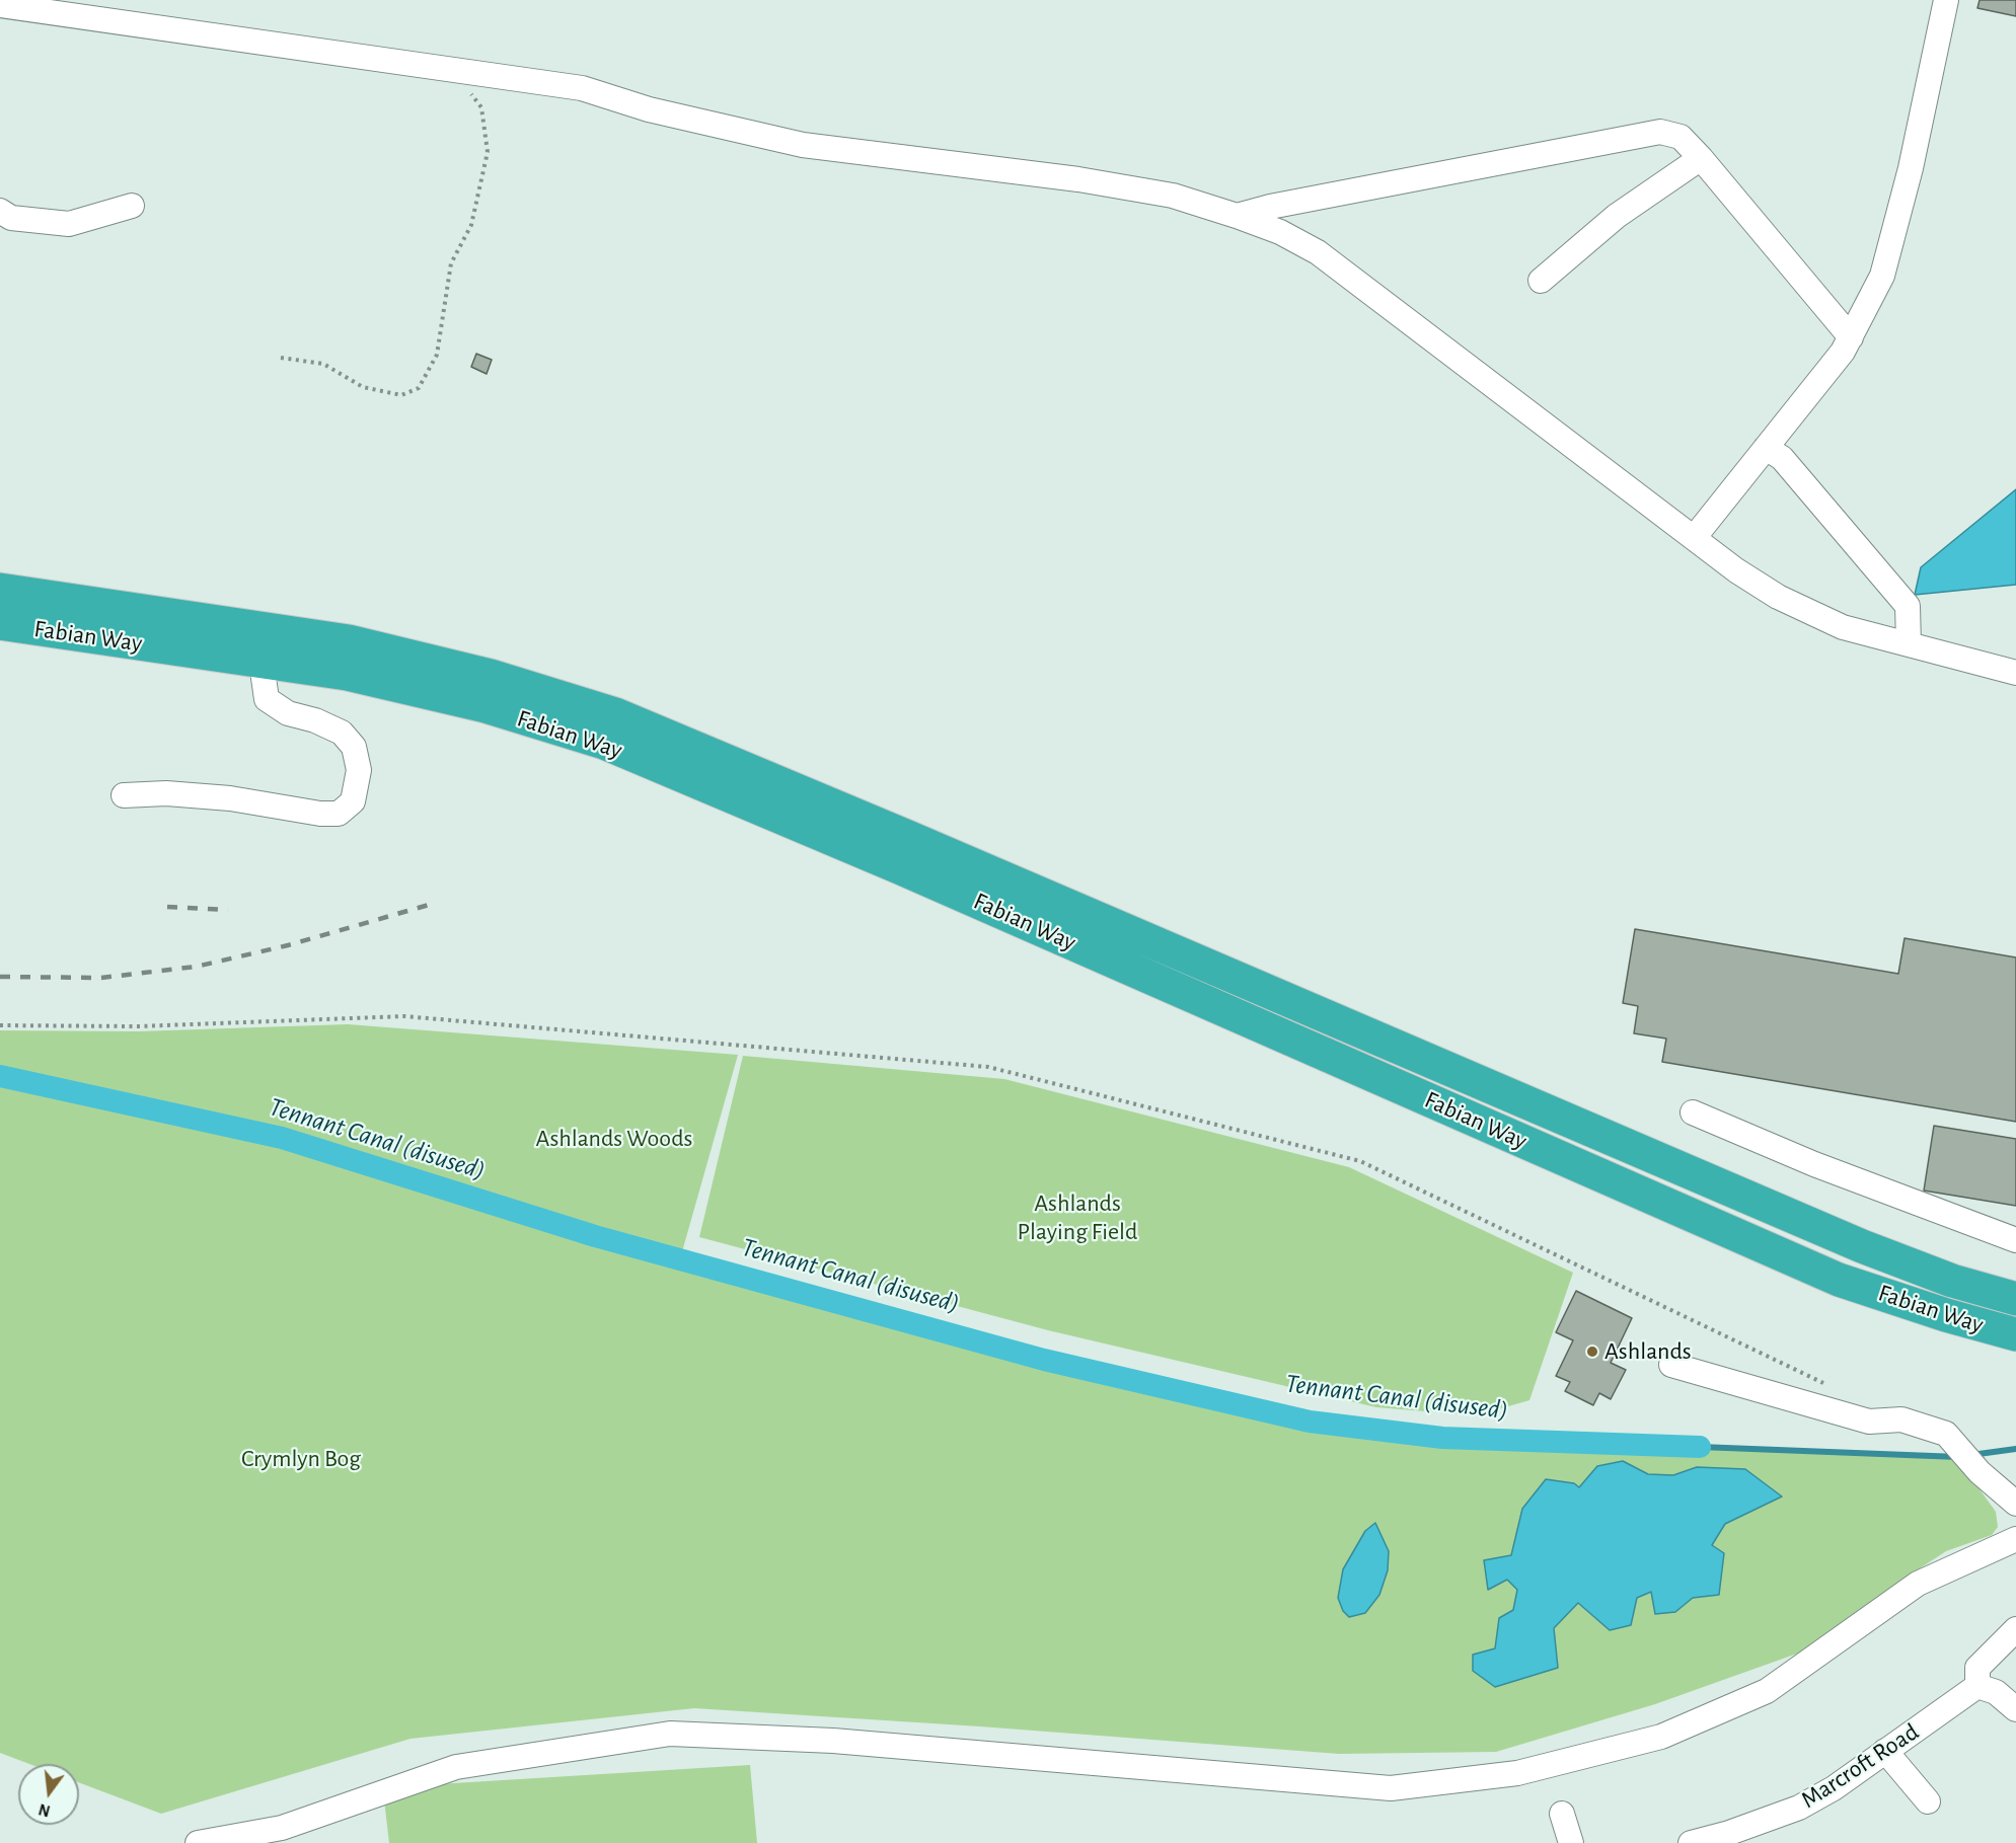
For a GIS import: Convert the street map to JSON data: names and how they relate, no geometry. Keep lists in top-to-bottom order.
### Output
{
  "streets": {
    "highway": ["Fabian Way"],
    "street": ["Marcroft Road"]
  },
  "water": ["Tennant Canal (disused)"],
  "parks": ["Ashlands Woods", "Ashlands Playing Field", "Crymlyn Bog"],
  "places": ["Ashlands"],
  "north": "bottom"
}
